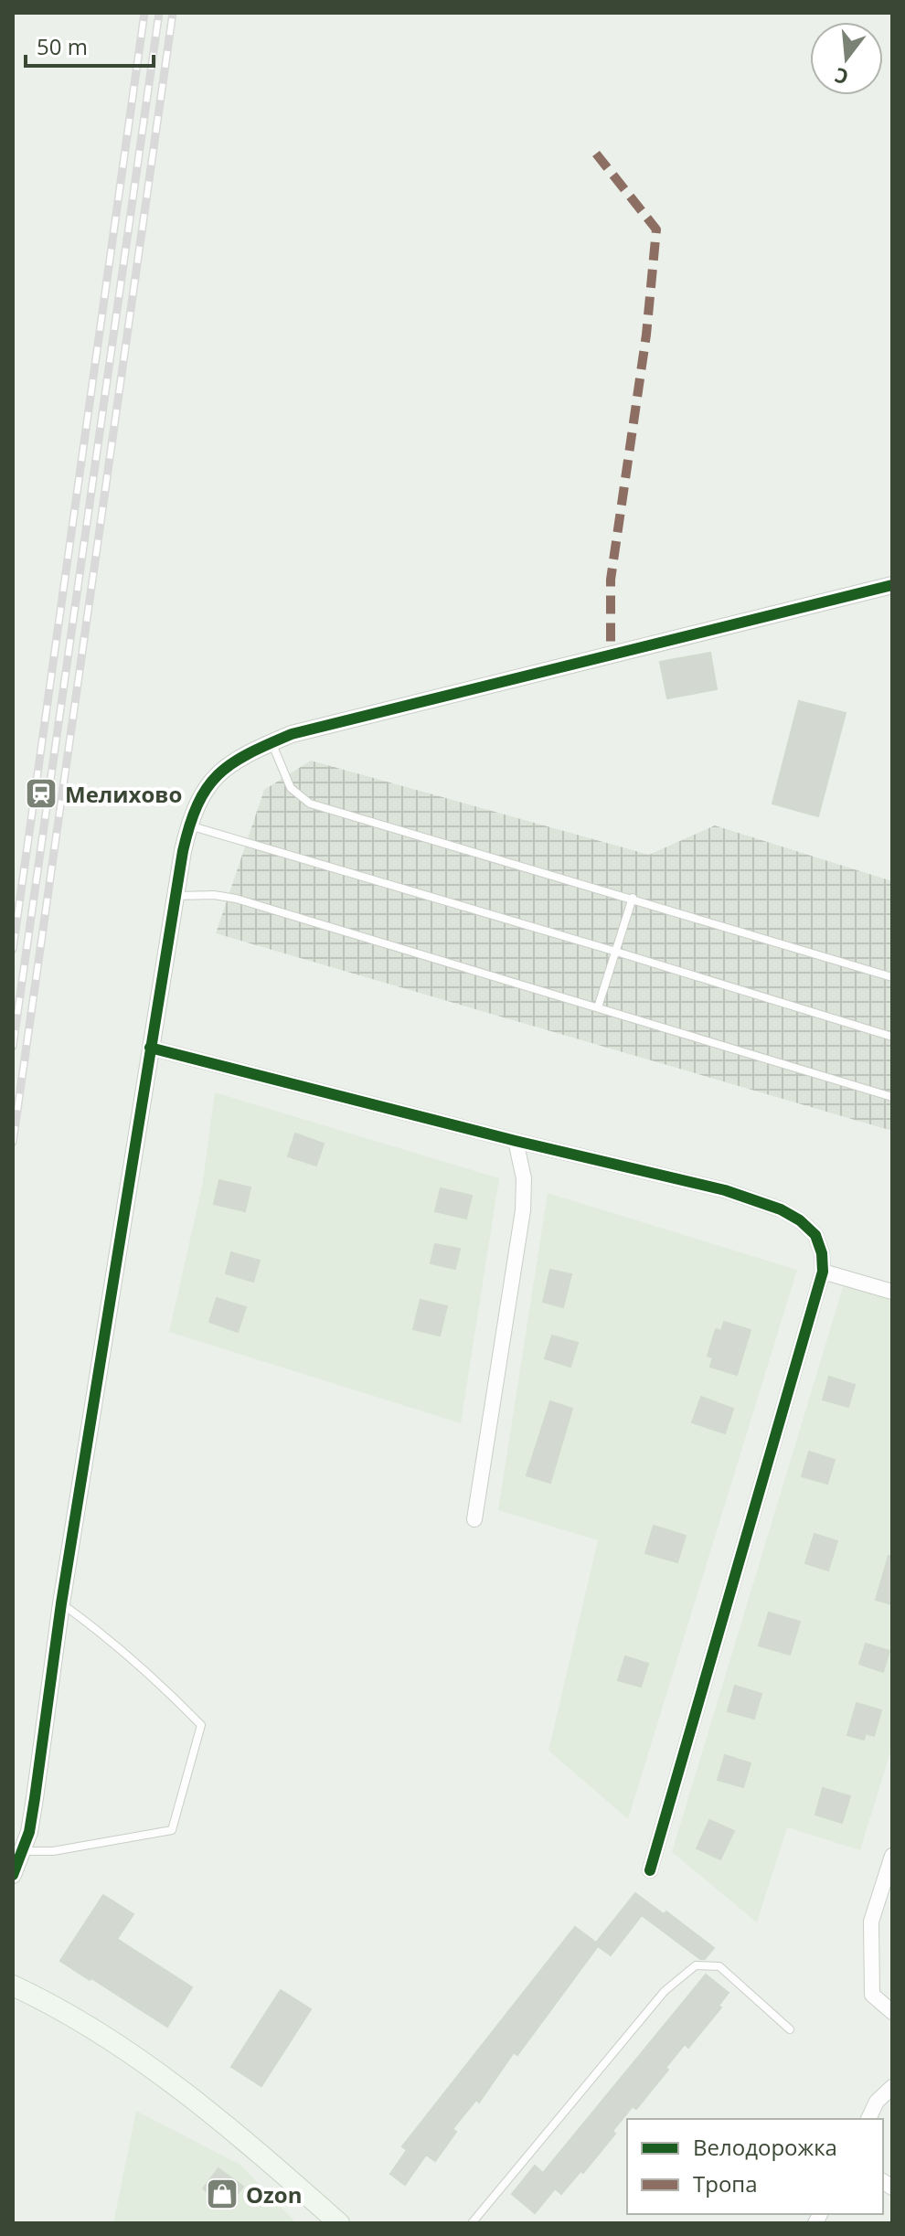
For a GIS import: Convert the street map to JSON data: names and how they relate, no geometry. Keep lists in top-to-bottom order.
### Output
{
  "places": {
    "station": ["Мелихово"],
    "shop": ["Ozon"]
  },
  "legend": ["Велодорожка", "Тропа"],
  "scale_bar": "50 m",
  "north": "bottom"
}
